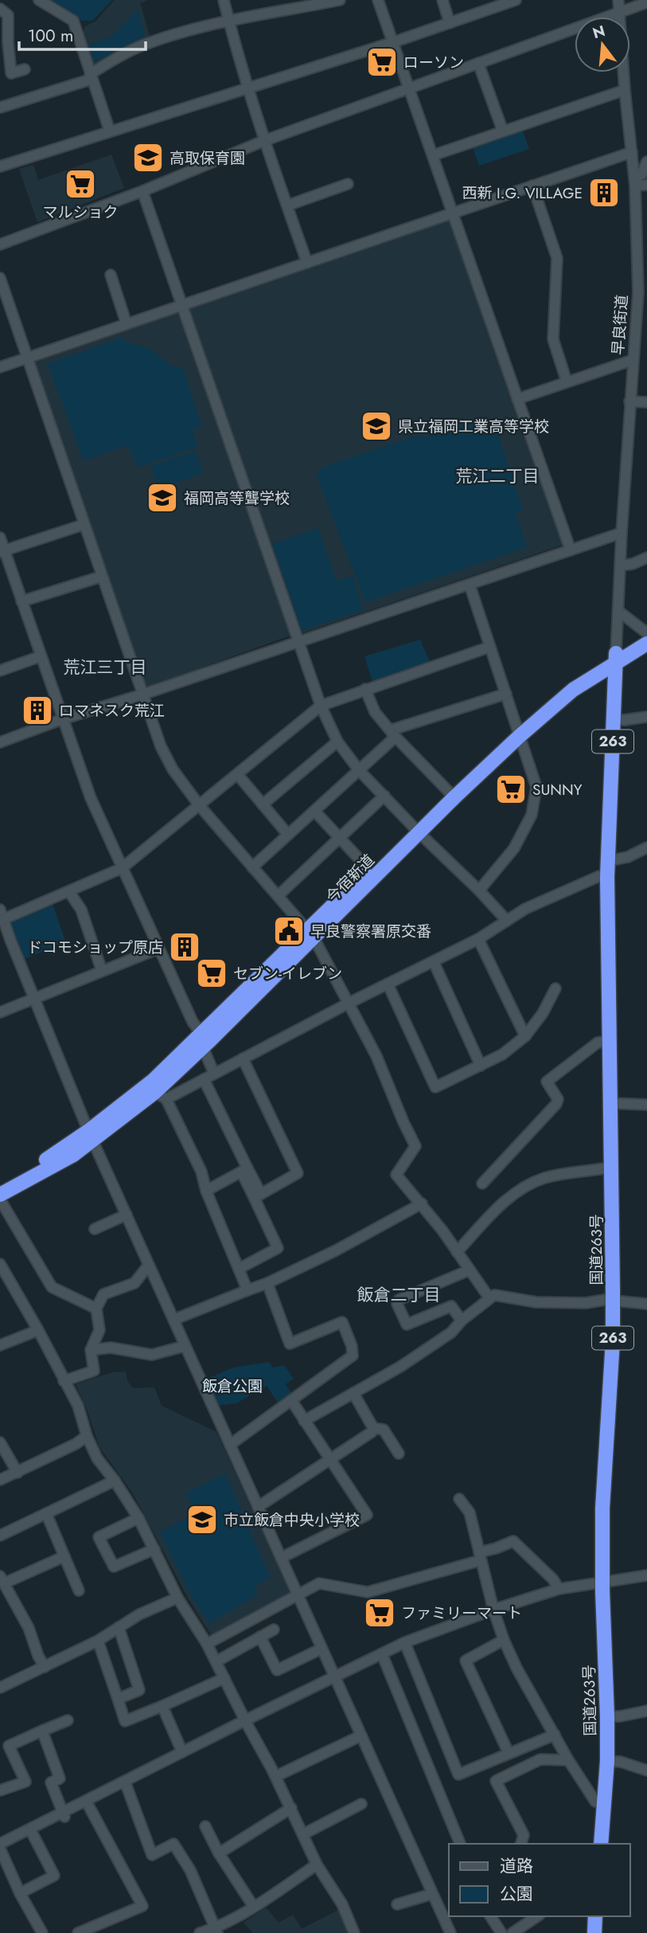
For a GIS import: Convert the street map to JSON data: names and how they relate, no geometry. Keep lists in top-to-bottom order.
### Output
{
  "streets": {
    "highway": ["263", "今宿新道", "国道263号"],
    "street": ["早良街道"]
  },
  "crossings": [
    ["早良街道", "今宿新道"],
    ["早良街道", "国道263号"],
    ["今宿新道", "国道263号"]
  ],
  "districts": ["荒江二丁目", "荒江三丁目", "飯倉二丁目"],
  "parks": ["飯倉公園"],
  "places": {
    "supermarket": [
      "ローソン",
      "マルショク",
      "SUNNY",
      "セブン-イレブン",
      "ファミリーマート"
    ],
    "school or university": [
      "高取保育園",
      "県立福岡工業高等学校",
      "福岡高等聾学校",
      "市立飯倉中央小学校"
    ],
    "building": ["西新 I.G. VILLAGE", "ロマネスク荒江", "ドコモショップ原店"],
    "public building": ["早良警察署原交番"]
  },
  "legend": ["道路", "公園"],
  "scale_bar": "100 m",
  "north": "top"
}
